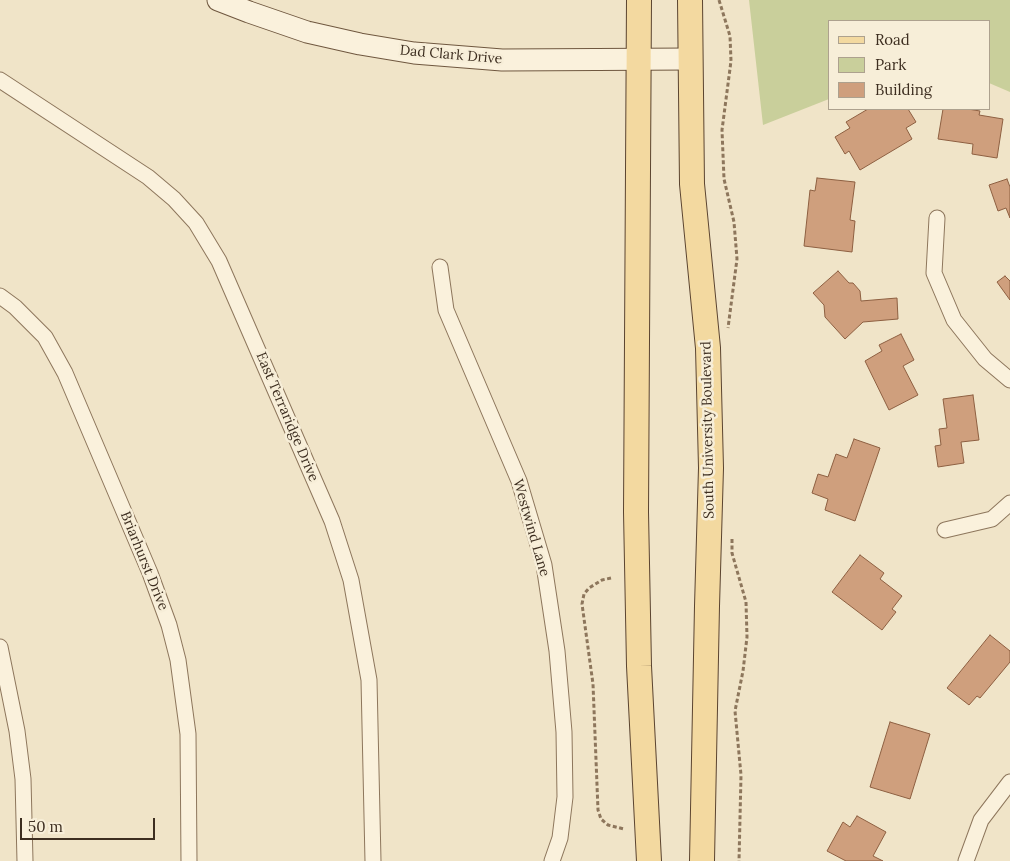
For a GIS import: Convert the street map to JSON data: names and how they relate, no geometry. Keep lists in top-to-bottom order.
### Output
{
  "streets": {
    "main road": ["South University Boulevard"],
    "street": [
      "Dad Clark Drive",
      "East Terraridge Drive",
      "Westwind Lane",
      "Briarhurst Drive"
    ]
  },
  "crossings": [
    ["Dad Clark Drive", "South University Boulevard"]
  ],
  "legend": ["Road", "Park", "Building"],
  "scale_bar": "50 m"
}
